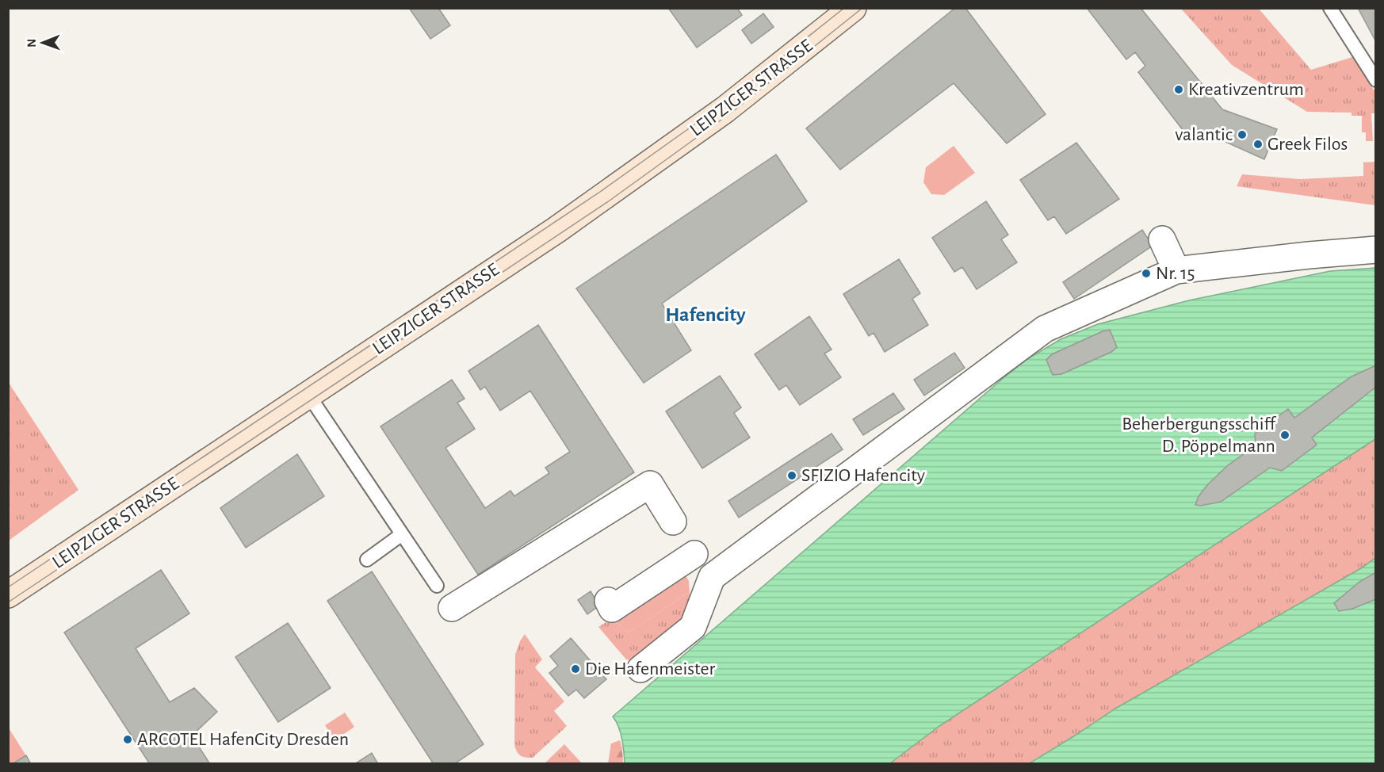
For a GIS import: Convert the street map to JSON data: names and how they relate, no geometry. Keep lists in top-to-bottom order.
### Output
{
  "streets": {
    "main road": ["LEIPZIGER STRASSE"]
  },
  "districts": ["Hafencity"],
  "places": [
    "Kreativzentrum",
    "valantic",
    "Greek Filos",
    "Nr. 15",
    "Beherbergungsschiff D. Pöppelmann",
    "SFIZIO Hafencity",
    "Die Hafenmeister",
    "ARCOTEL HafenCity Dresden"
  ],
  "north": "left"
}
